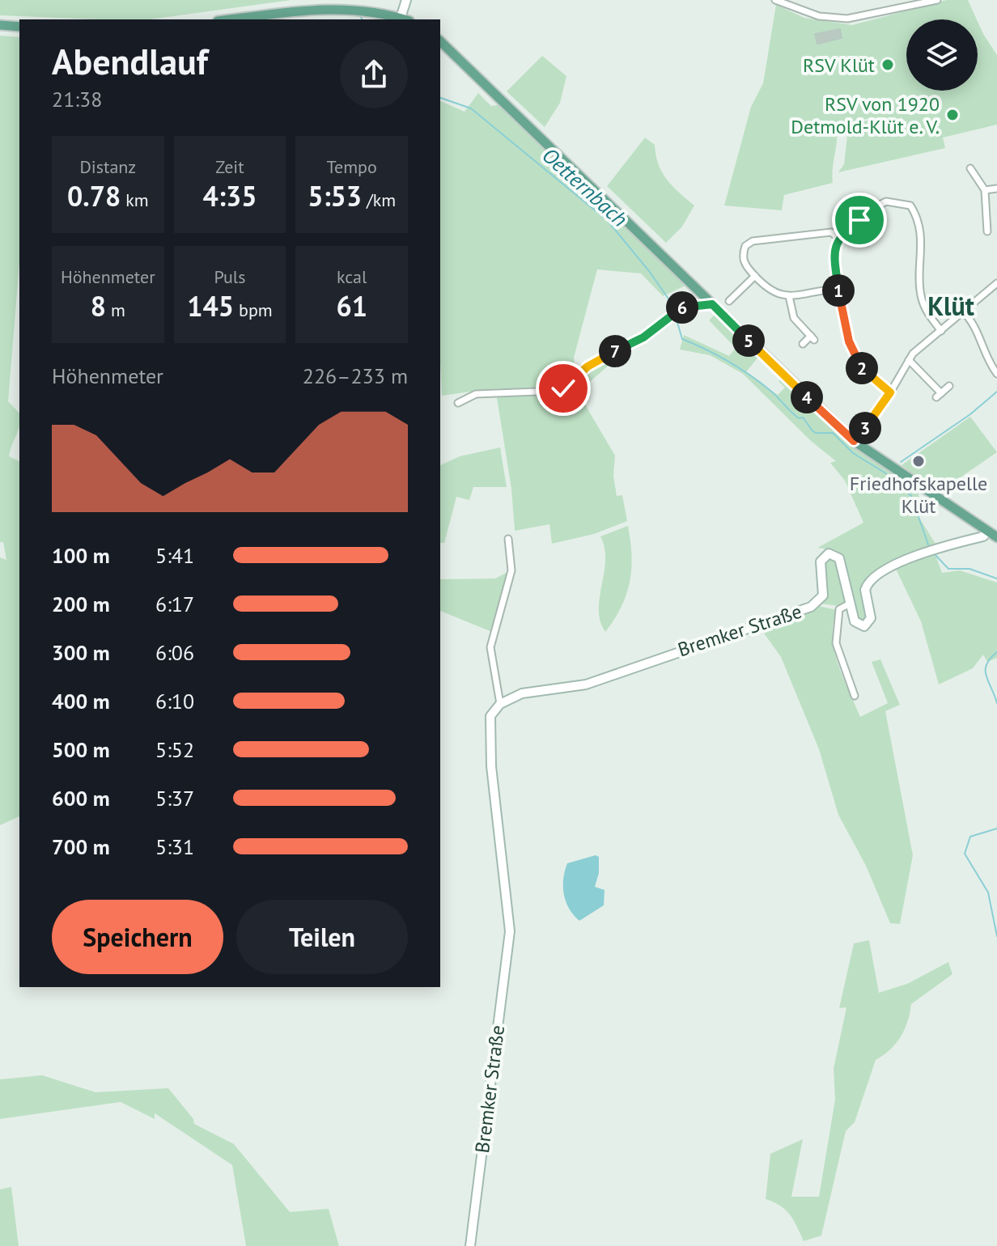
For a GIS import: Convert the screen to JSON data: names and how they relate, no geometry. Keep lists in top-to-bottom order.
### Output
{
  "streets": {
    "street": ["Bremker Straße"]
  },
  "districts": ["Klüt"],
  "water": ["Oetternbach"],
  "places": ["RSV Klüt", "RSV von 1920 Detmold-Klüt e. V.", "Friedhofskapelle Klüt"],
  "page": {
    "heading": ["Abendlauf", "21:38"],
    "stats": [
      ["Distanz", "0.78 km"],
      ["Zeit", "4:35"],
      ["Tempo", "5:53 /km"],
      ["Höhenmeter", "8 m"],
      ["Puls", "145 bpm"],
      ["kcal", "61"]
    ],
    "pins": [
      "1",
      "6",
      "5",
      "7",
      "2",
      "4",
      "3"
    ],
    "chart": ["Höhenmeter", "226–233 m"],
    "list": [
      {
        "name": "100 m",
        "note": "5:41"
      },
      {
        "name": "200 m",
        "note": "6:17"
      },
      {
        "name": "300 m",
        "note": "6:06"
      },
      {
        "name": "400 m",
        "note": "6:10"
      },
      {
        "name": "500 m",
        "note": "5:52"
      },
      {
        "name": "600 m",
        "note": "5:37"
      },
      {
        "name": "700 m",
        "note": "5:31"
      }
    ],
    "buttons": ["Speichern", "Teilen"]
  }
}
